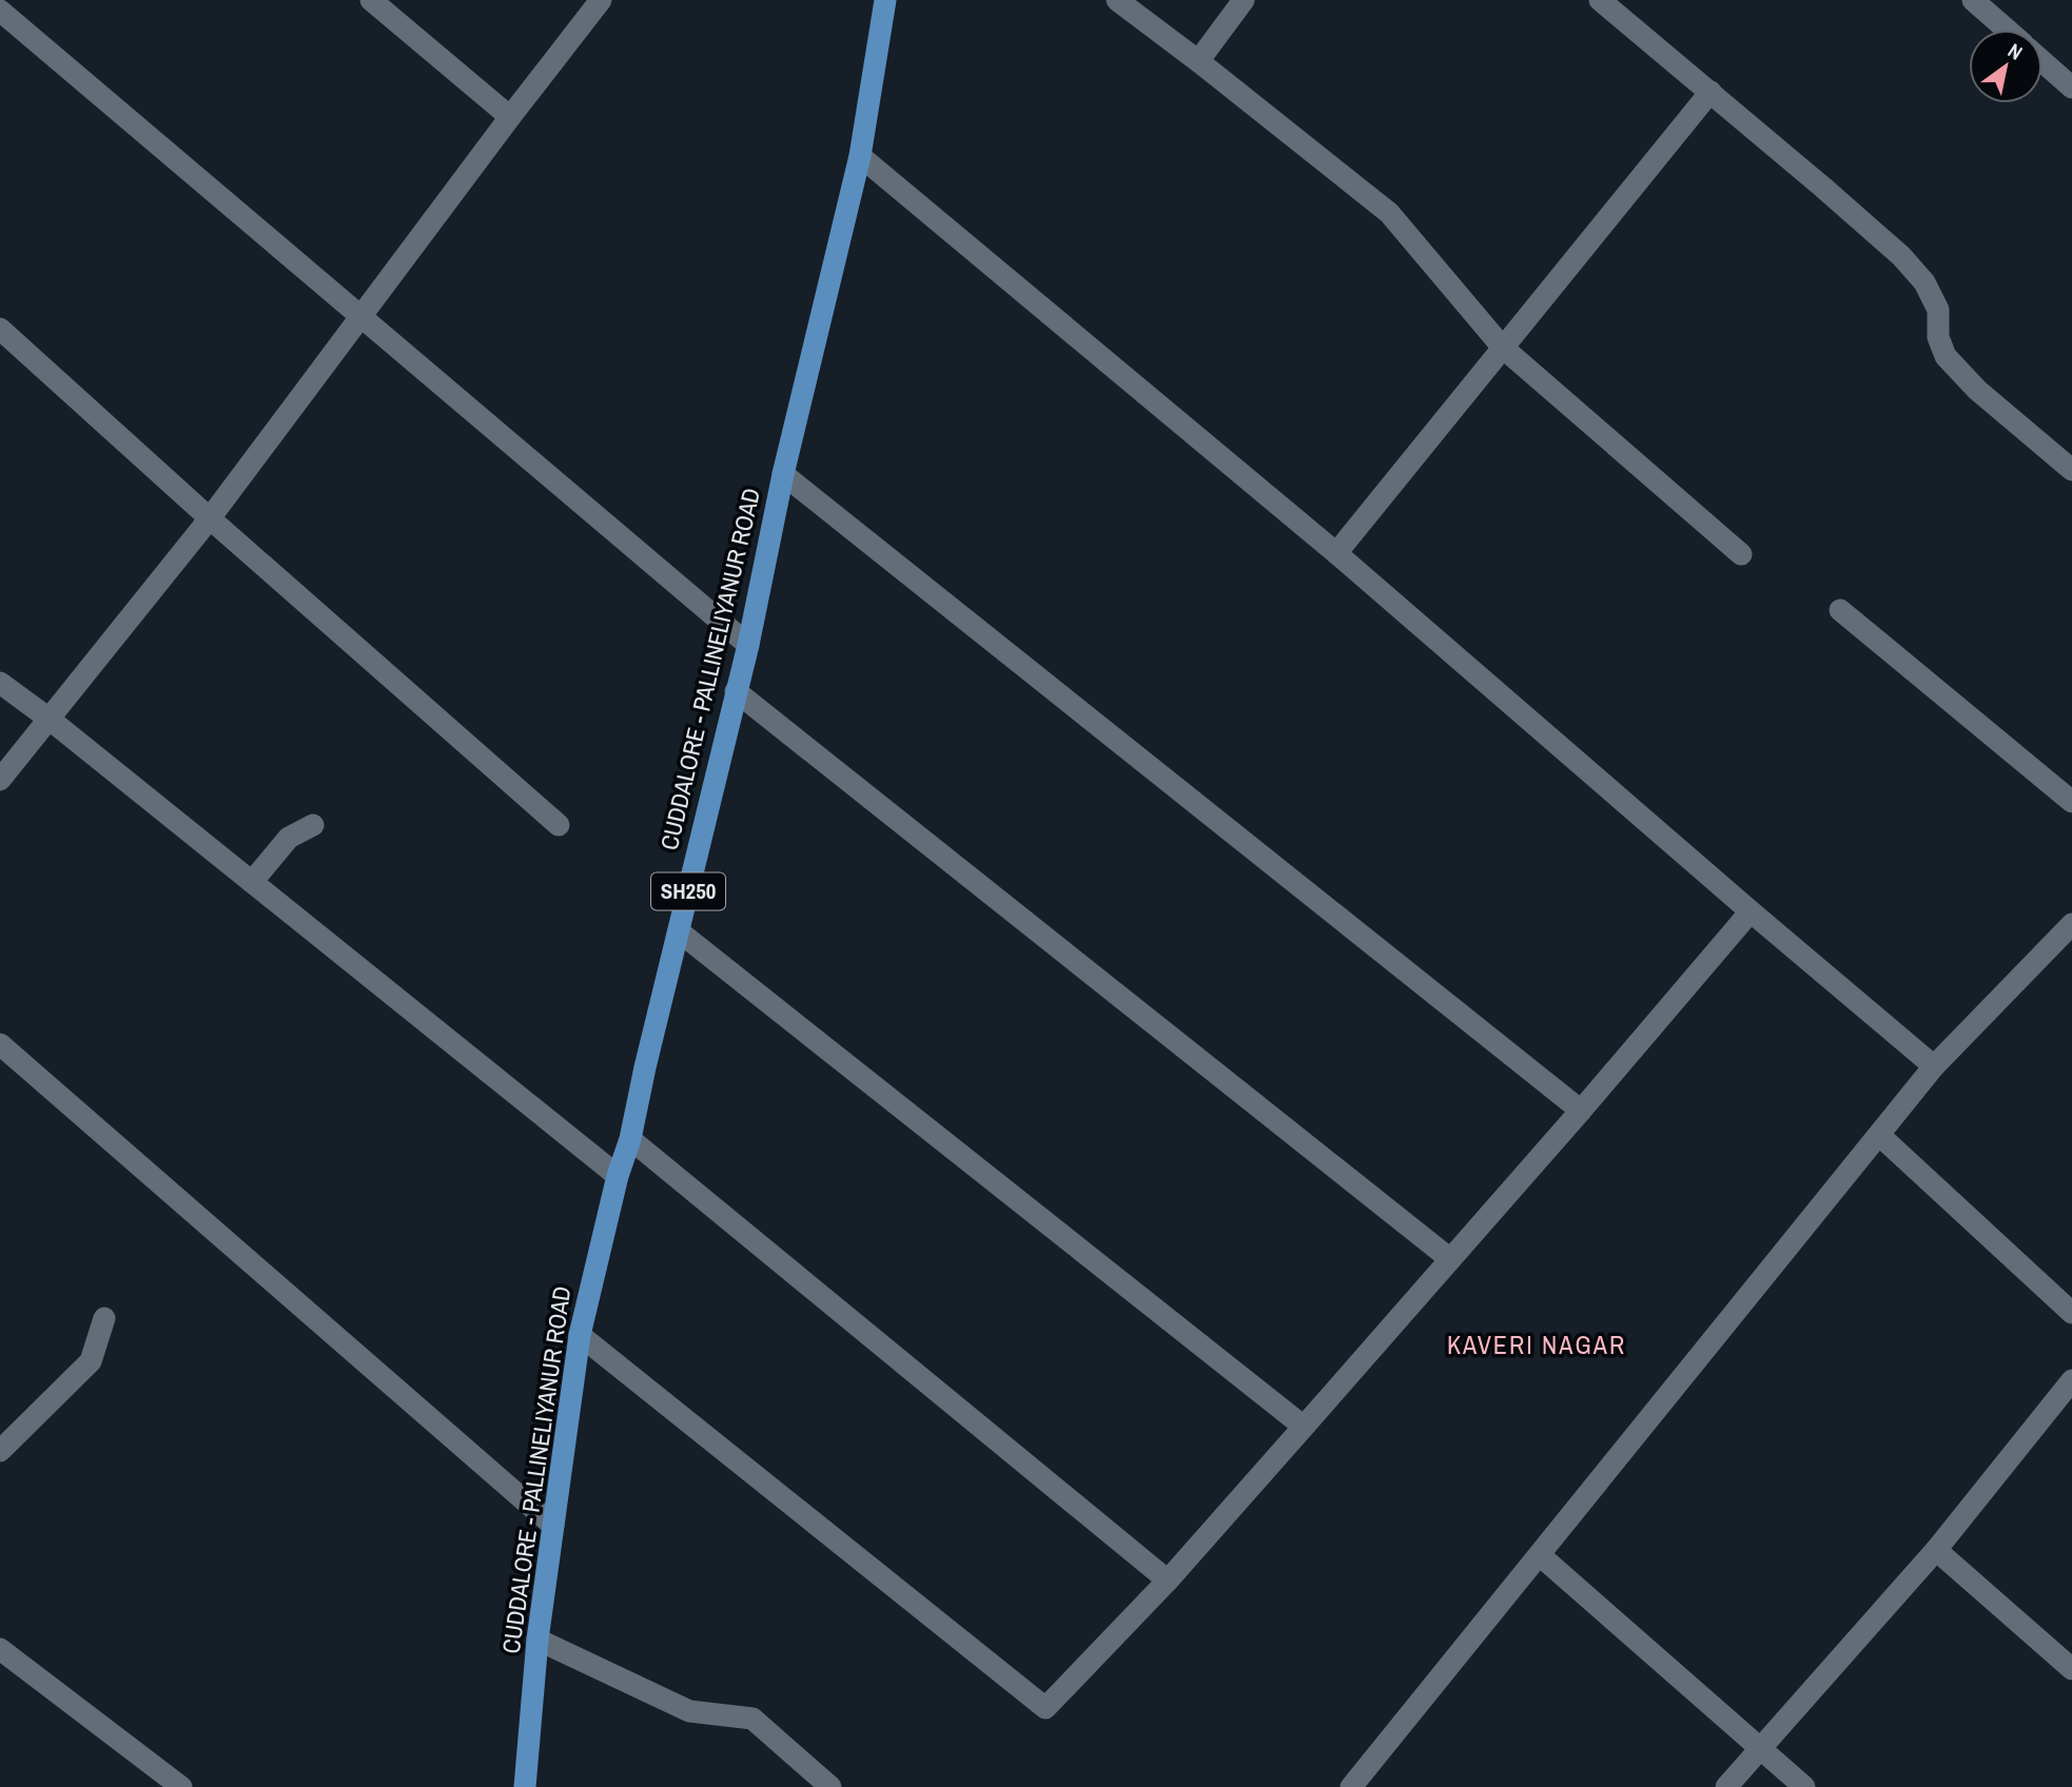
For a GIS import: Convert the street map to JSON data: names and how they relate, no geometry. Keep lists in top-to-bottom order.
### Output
{
  "streets": {
    "main road": ["CUDDALORE - PALLINELIYANUR ROAD", "SH250"]
  },
  "districts": ["KAVERI NAGAR"],
  "north": "top right"
}
